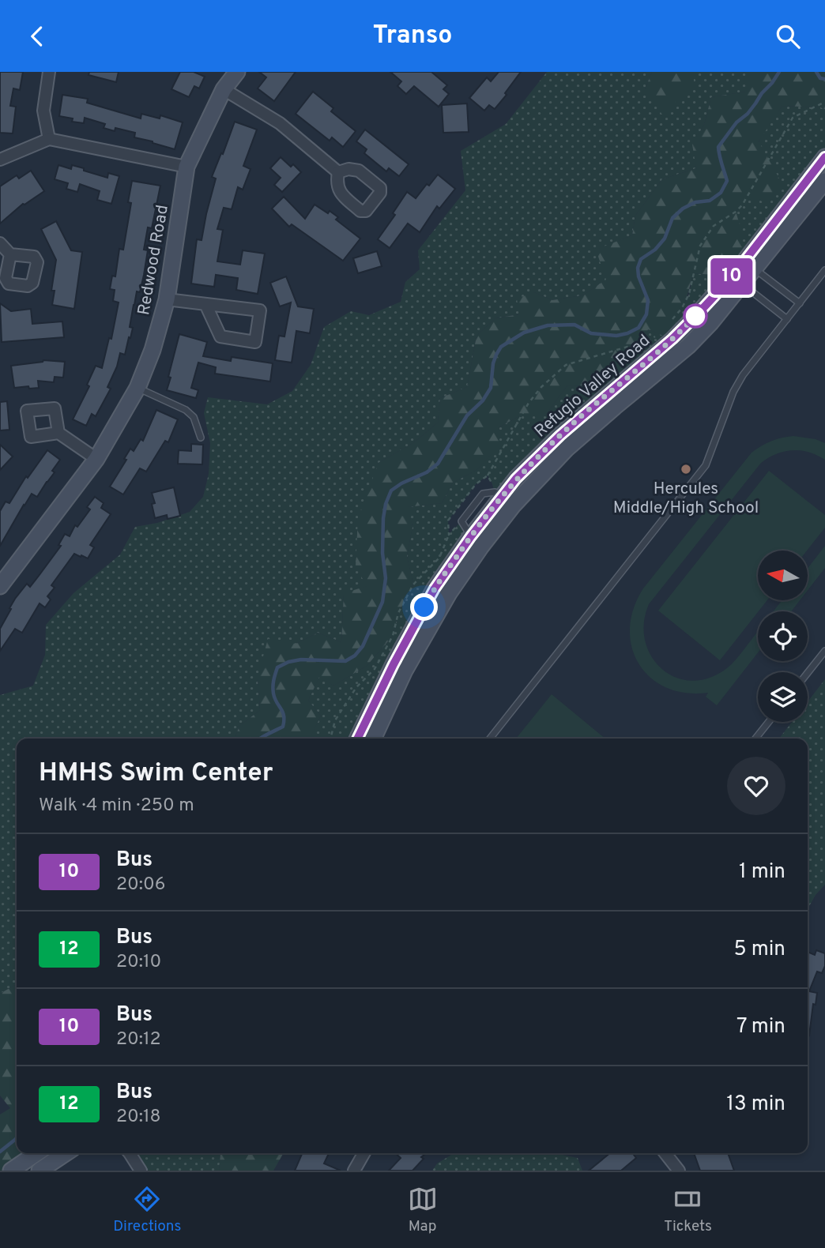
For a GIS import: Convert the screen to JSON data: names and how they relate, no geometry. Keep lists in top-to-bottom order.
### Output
{
  "streets": {
    "street": ["Redwood Road", "Refugio Valley Road"]
  },
  "places": ["Hercules Middle/High School"],
  "lines": ["bus line 10"],
  "north": "left",
  "page": {
    "header": "Transo",
    "on_map": "10",
    "heading": ["HMHS Swim Center", "Walk · 4 min · 250 m"],
    "list": [
      {
        "mark": "10",
        "name": "Bus",
        "note": "20:06",
        "value": "1 min"
      },
      {
        "mark": "12",
        "name": "Bus",
        "note": "20:10",
        "value": "5 min"
      },
      {
        "mark": "10",
        "name": "Bus",
        "note": "20:12",
        "value": "7 min"
      },
      {
        "mark": "12",
        "name": "Bus",
        "note": "20:18",
        "value": "13 min"
      }
    ],
    "tabs": ["Directions", "Map", "Tickets"]
  }
}
